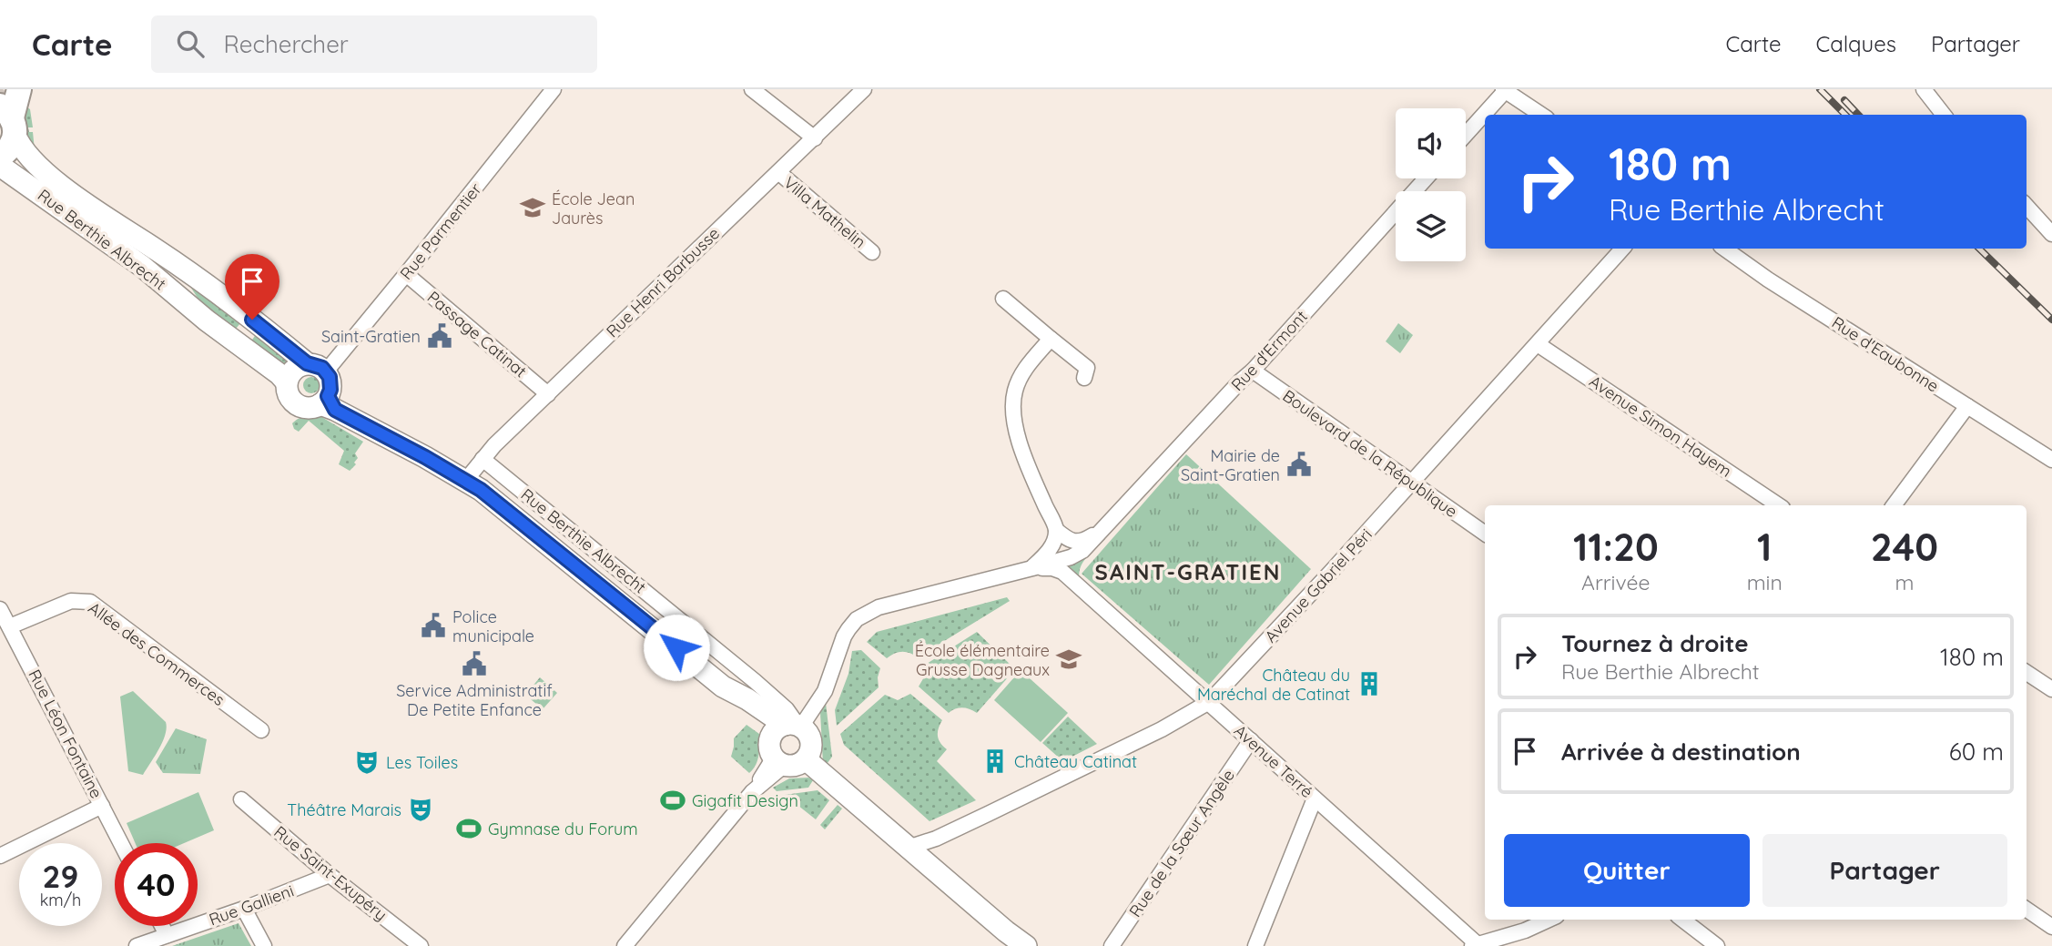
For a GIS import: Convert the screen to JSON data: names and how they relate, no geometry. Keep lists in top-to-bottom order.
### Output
{
  "streets": {
    "street": [
      "Villa Mathelin",
      "Rue Parmentier",
      "Rue Berthie Albrecht",
      "Rue Henri Barbusse",
      "Passage Catinat",
      "Rue d'Ermont",
      "Rue d'Eaubonne",
      "Avenue Simon Hayem",
      "Boulevard de la République",
      "Avenue Gabriel Péri",
      "Allée des Commerces",
      "Rue Léon Fontaine",
      "Avenue Terré",
      "Rue de la Sœur Angèle",
      "Rue Saint-Exupéry",
      "Rue Gallieni"
    ]
  },
  "crossings": [
    ["Villa Mathelin", "Rue Henri Barbusse"],
    ["Rue Parmentier", "Rue Berthie Albrecht"],
    ["Rue Parmentier", "Passage Catinat"],
    ["Rue Berthie Albrecht", "Rue Henri Barbusse"],
    ["Rue Berthie Albrecht", "Rue d'Ermont"],
    ["Rue Henri Barbusse", "Passage Catinat"],
    ["Rue d'Ermont", "Boulevard de la République"],
    ["Rue d'Ermont", "Avenue Terré"],
    ["Avenue Simon Hayem", "Avenue Gabriel Péri"],
    ["Boulevard de la République", "Avenue Gabriel Péri"],
    ["Avenue Gabriel Péri", "Avenue Terré"],
    ["Allée des Commerces", "Rue Léon Fontaine"],
    ["Avenue Terré", "Rue de la Sœur Angèle"],
    ["Rue Saint-Exupéry", "Rue Gallieni"]
  ],
  "districts": ["SAINT-GRATIEN"],
  "places": {
    "school or university": ["École Jean Jaurès", "École élémentaire Grusse Dagneaux"],
    "public building": [
      "Saint-Gratien",
      "Mairie de Saint-Gratien",
      "Police municipale",
      "Service Administratif De Petite Enfance"
    ],
    "building": ["Château du Maréchal de Catinat", "Château Catinat"],
    "theatre": ["Les Toiles", "Théâtre Marais"],
    "sports": ["Gigafit Design", "Gymnase du Forum"]
  },
  "page": {
    "header": "Carte",
    "search": "Rechercher",
    "nav": ["Carte", "Calques", "Partager"],
    "turn": ["180 m", "Rue Berthie Albrecht"],
    "eta": [
      "11:20",
      "Arrivée",
      "1",
      "min",
      "240",
      "m"
    ],
    "list": [
      {
        "name": "Tournez à droite",
        "note": "Rue Berthie Albrecht",
        "value": "180 m"
      },
      {
        "name": "Arrivée à destination",
        "value": "60 m"
      }
    ],
    "buttons": ["Quitter", "Partager"],
    "speed": "29 km/h",
    "limit": "40"
  }
}
